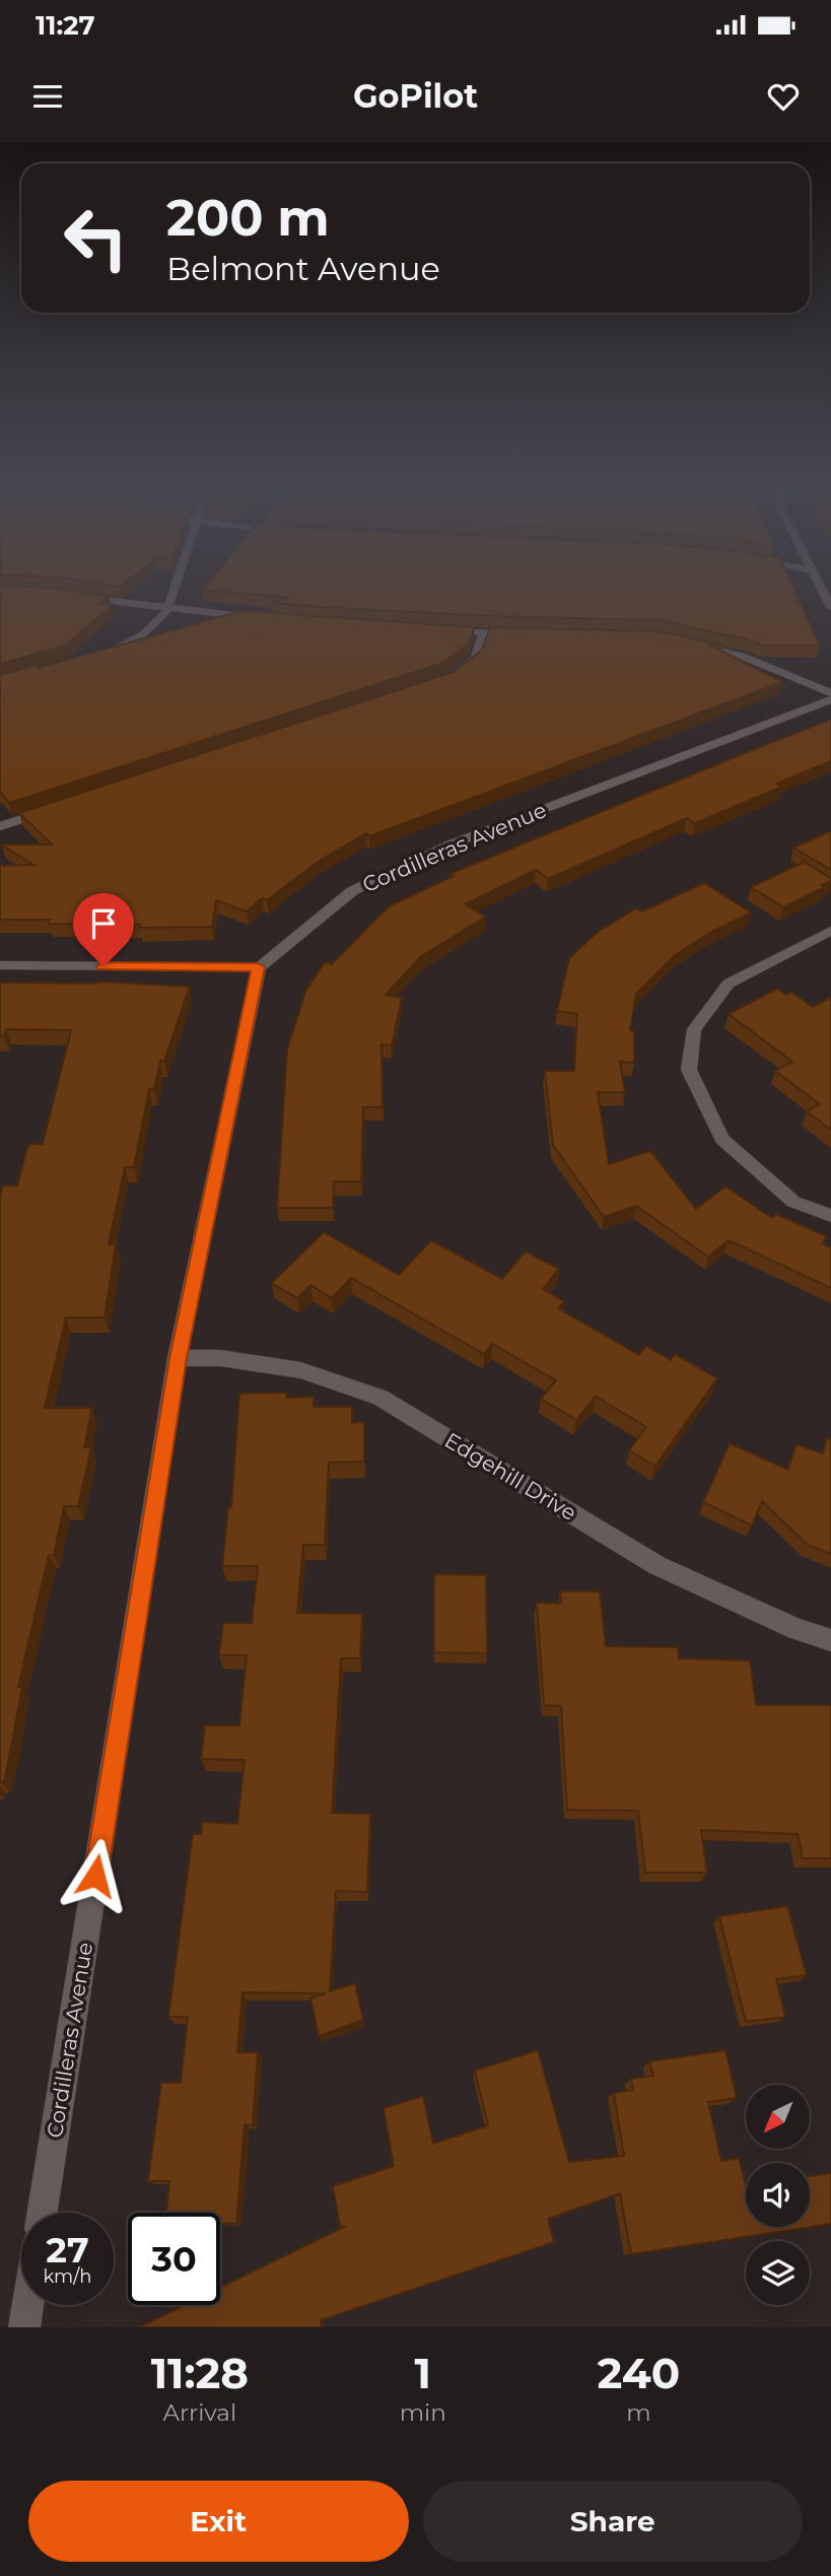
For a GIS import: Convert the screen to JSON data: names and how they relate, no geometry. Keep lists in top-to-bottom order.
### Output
{
  "streets": {
    "street": ["Cordilleras Avenue", "Edgehill Drive"]
  },
  "crossings": [
    ["Cordilleras Avenue", "Edgehill Drive"]
  ],
  "north": "bottom left",
  "page": {
    "status": "11:27",
    "header": "GoPilot",
    "turn": ["200 m", "Belmont Avenue"],
    "speed": "27 km/h",
    "limit": "30",
    "eta": [
      "11:28",
      "Arrival",
      "1",
      "min",
      "240",
      "m"
    ],
    "buttons": ["Exit", "Share"]
  }
}
